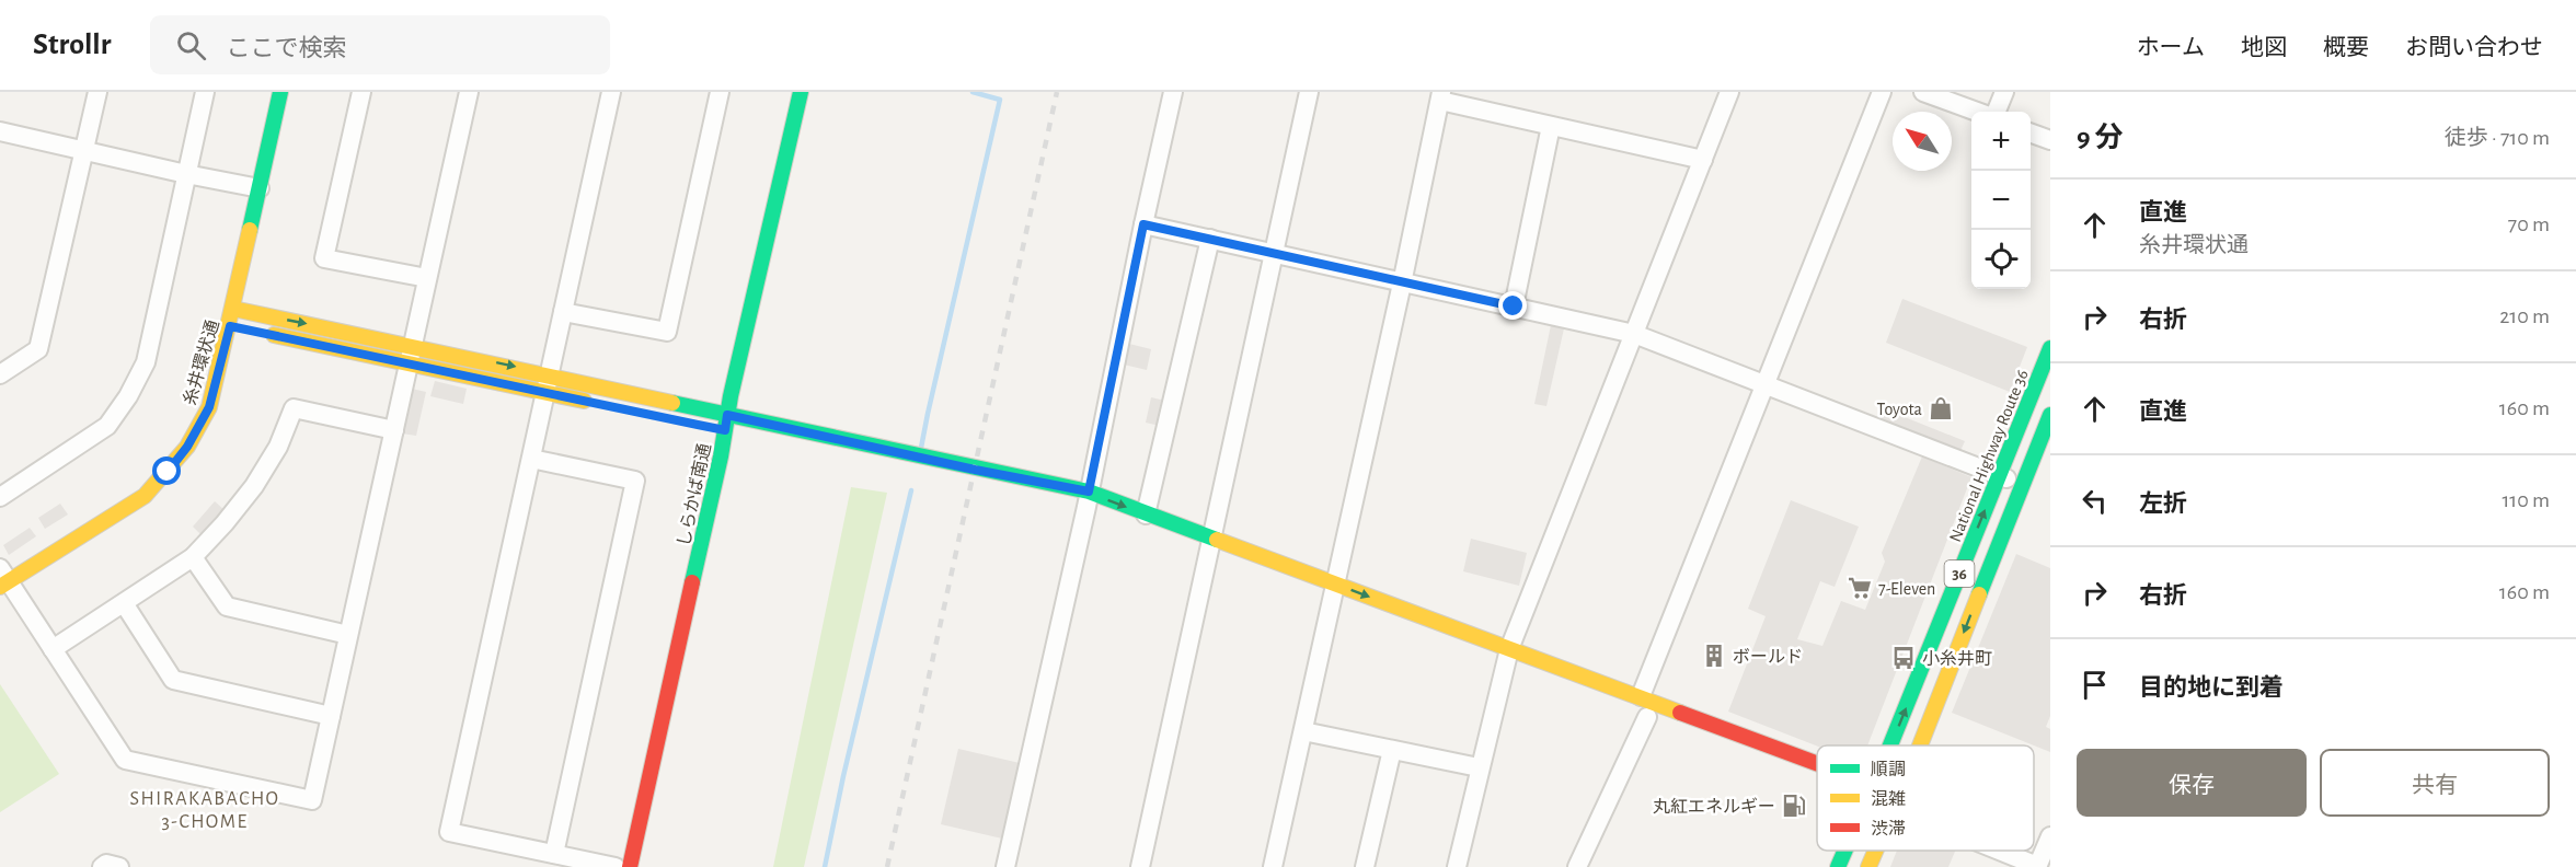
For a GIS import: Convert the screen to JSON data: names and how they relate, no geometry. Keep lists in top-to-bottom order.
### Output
{
  "streets": {
    "main road": [
      "糸井環状通",
      "National Highway Route 36",
      "しらかば南通",
      "36"
    ]
  },
  "districts": ["SHIRAKABACHO 3-CHOME"],
  "places": {
    "shop": ["Toyota"],
    "supermarket": ["7-Eleven"],
    "building": ["ボールド"],
    "bus stop": ["小糸井町"],
    "fuel station": ["丸紅エネルギー"]
  },
  "legend": ["順調", "混雑", "渋滞"],
  "north": "top left",
  "page": {
    "header": "Strollr",
    "search": "ここで検索",
    "nav": [
      "ホーム",
      "地図",
      "概要",
      "お問い合わせ"
    ],
    "heading": ["9 分", "徒歩 · 710 m"],
    "map_buttons": ["+", "−"],
    "list": [
      ["直進", "糸井環状通", "70 m"],
      ["右折", "210 m"],
      ["直進", "160 m"],
      ["左折", "110 m"],
      ["右折", "160 m"],
      "目的地に到着"
    ],
    "buttons": ["保存", "共有"]
  }
}
